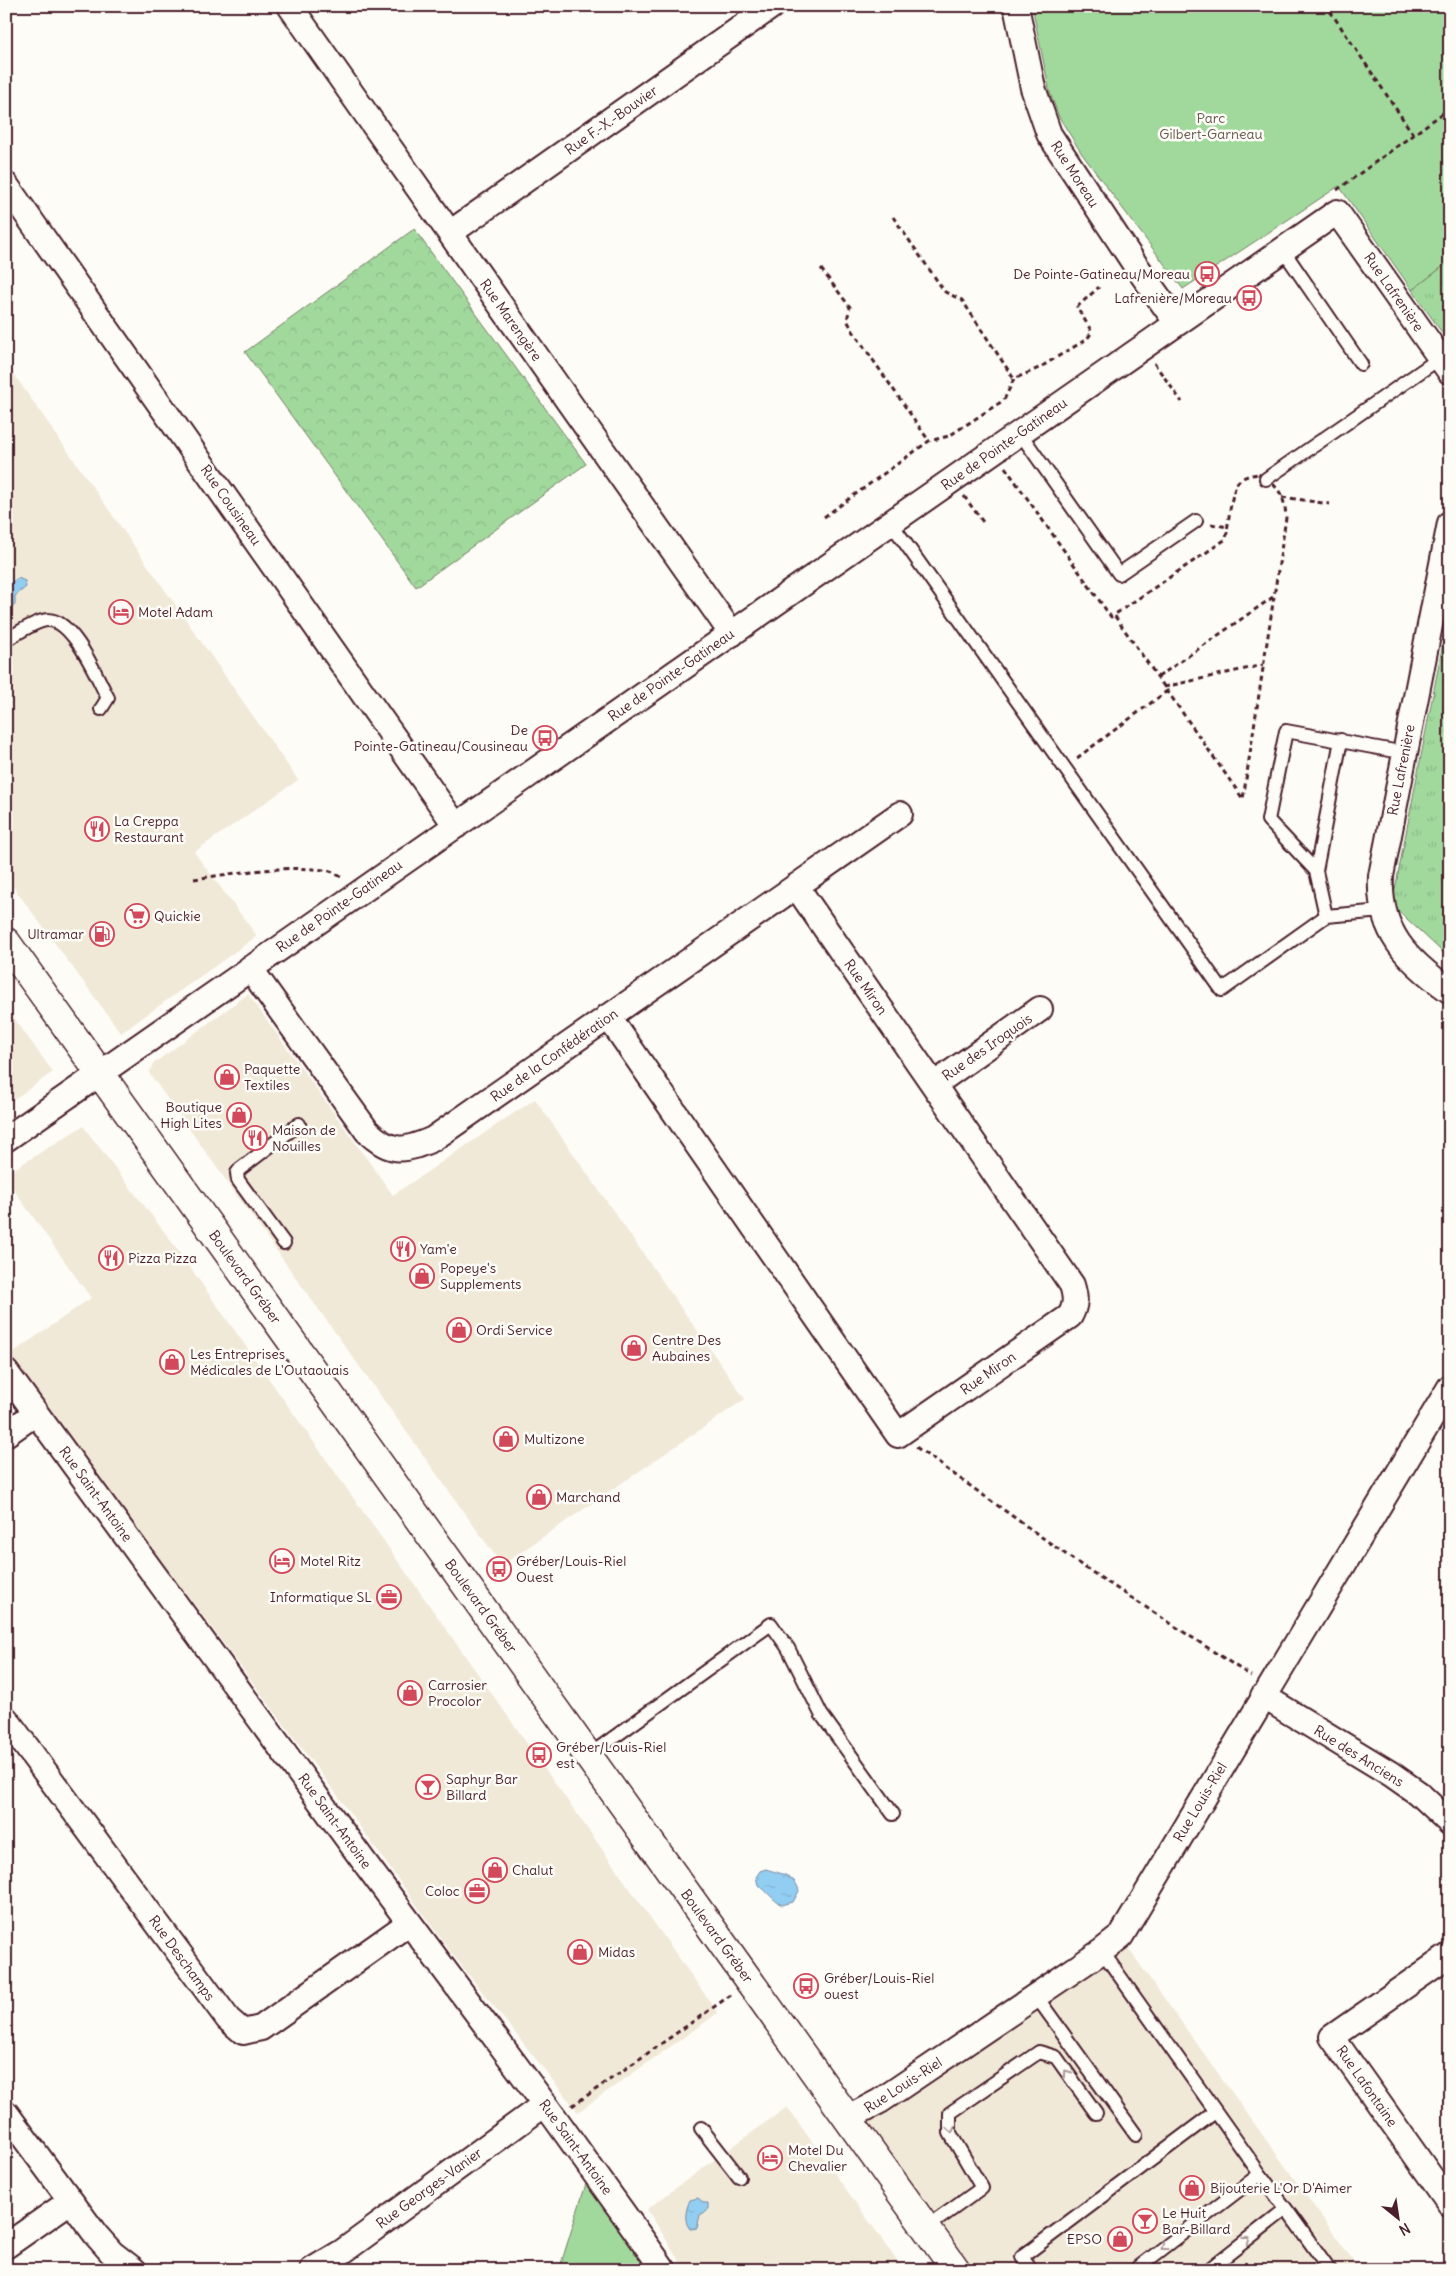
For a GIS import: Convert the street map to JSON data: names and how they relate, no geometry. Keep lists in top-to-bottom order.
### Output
{
  "streets": {
    "main road": ["Boulevard Gréber"],
    "street": [
      "Rue F.-X.-Bouvier",
      "Rue Moreau",
      "Rue Lafrenière",
      "Rue Marengère",
      "Rue de Pointe-Gatineau",
      "Rue Cousineau",
      "Rue Miron",
      "Rue des Iroquois",
      "Rue de la Confédération",
      "Rue Saint-Antoine",
      "Rue des Anciens",
      "Rue Louis-Riel",
      "Rue Deschamps",
      "Rue Lafontaine",
      "Rue Georges-Vanier"
    ]
  },
  "crossings": [
    ["Rue F.-X.-Bouvier", "Rue Marengère"],
    ["Rue Moreau", "Rue de Pointe-Gatineau"],
    ["Rue Lafrenière", "Rue de Pointe-Gatineau"],
    ["Rue Marengère", "Rue de Pointe-Gatineau"],
    ["Rue de Pointe-Gatineau", "Rue Cousineau"],
    ["Rue de Pointe-Gatineau", "Rue de la Confédération"],
    ["Rue de Pointe-Gatineau", "Boulevard Gréber"],
    ["Rue Miron", "Rue des Iroquois"],
    ["Rue Miron", "Rue de la Confédération"],
    ["Boulevard Gréber", "Rue Louis-Riel"],
    ["Rue Saint-Antoine", "Rue Deschamps"],
    ["Rue Saint-Antoine", "Rue Georges-Vanier"],
    ["Rue des Anciens", "Rue Louis-Riel"]
  ],
  "parks": ["Parc Gilbert-Garneau"],
  "places": {
    "bus stop": [
      "De Pointe-Gatineau/Moreau",
      "Lafrenière/Moreau",
      "De Pointe-Gatineau/Cousineau",
      "Gréber/Louis-Riel Ouest",
      "Gréber/Louis-Riel est",
      "Gréber/Louis-Riel ouest"
    ],
    "hotel": ["Motel Adam", "Motel Ritz", "Motel Du Chevalier"],
    "restaurant": [
      "La Creppa Restaurant",
      "Maison de Nouilles",
      "Yam'e",
      "Pizza Pizza"
    ],
    "supermarket": ["Quickie"],
    "fuel station": ["Ultramar"],
    "shop": [
      "Paquette Textiles",
      "Boutique High Lites",
      "Popeye's Supplements",
      "Ordi Service",
      "Centre Des Aubaines",
      "Les Entreprises Médicales de L'Outaouais",
      "Multizone",
      "Marchand",
      "Carrosier Procolor",
      "Chalut",
      "Midas",
      "Bijouterie L'Or D'Aimer",
      "EPSO"
    ],
    "office": ["Informatique SL", "Coloc"],
    "bar": ["Saphyr Bar Billard", "Le Huit Bar-Billard"]
  },
  "north": "bottom right"
}
